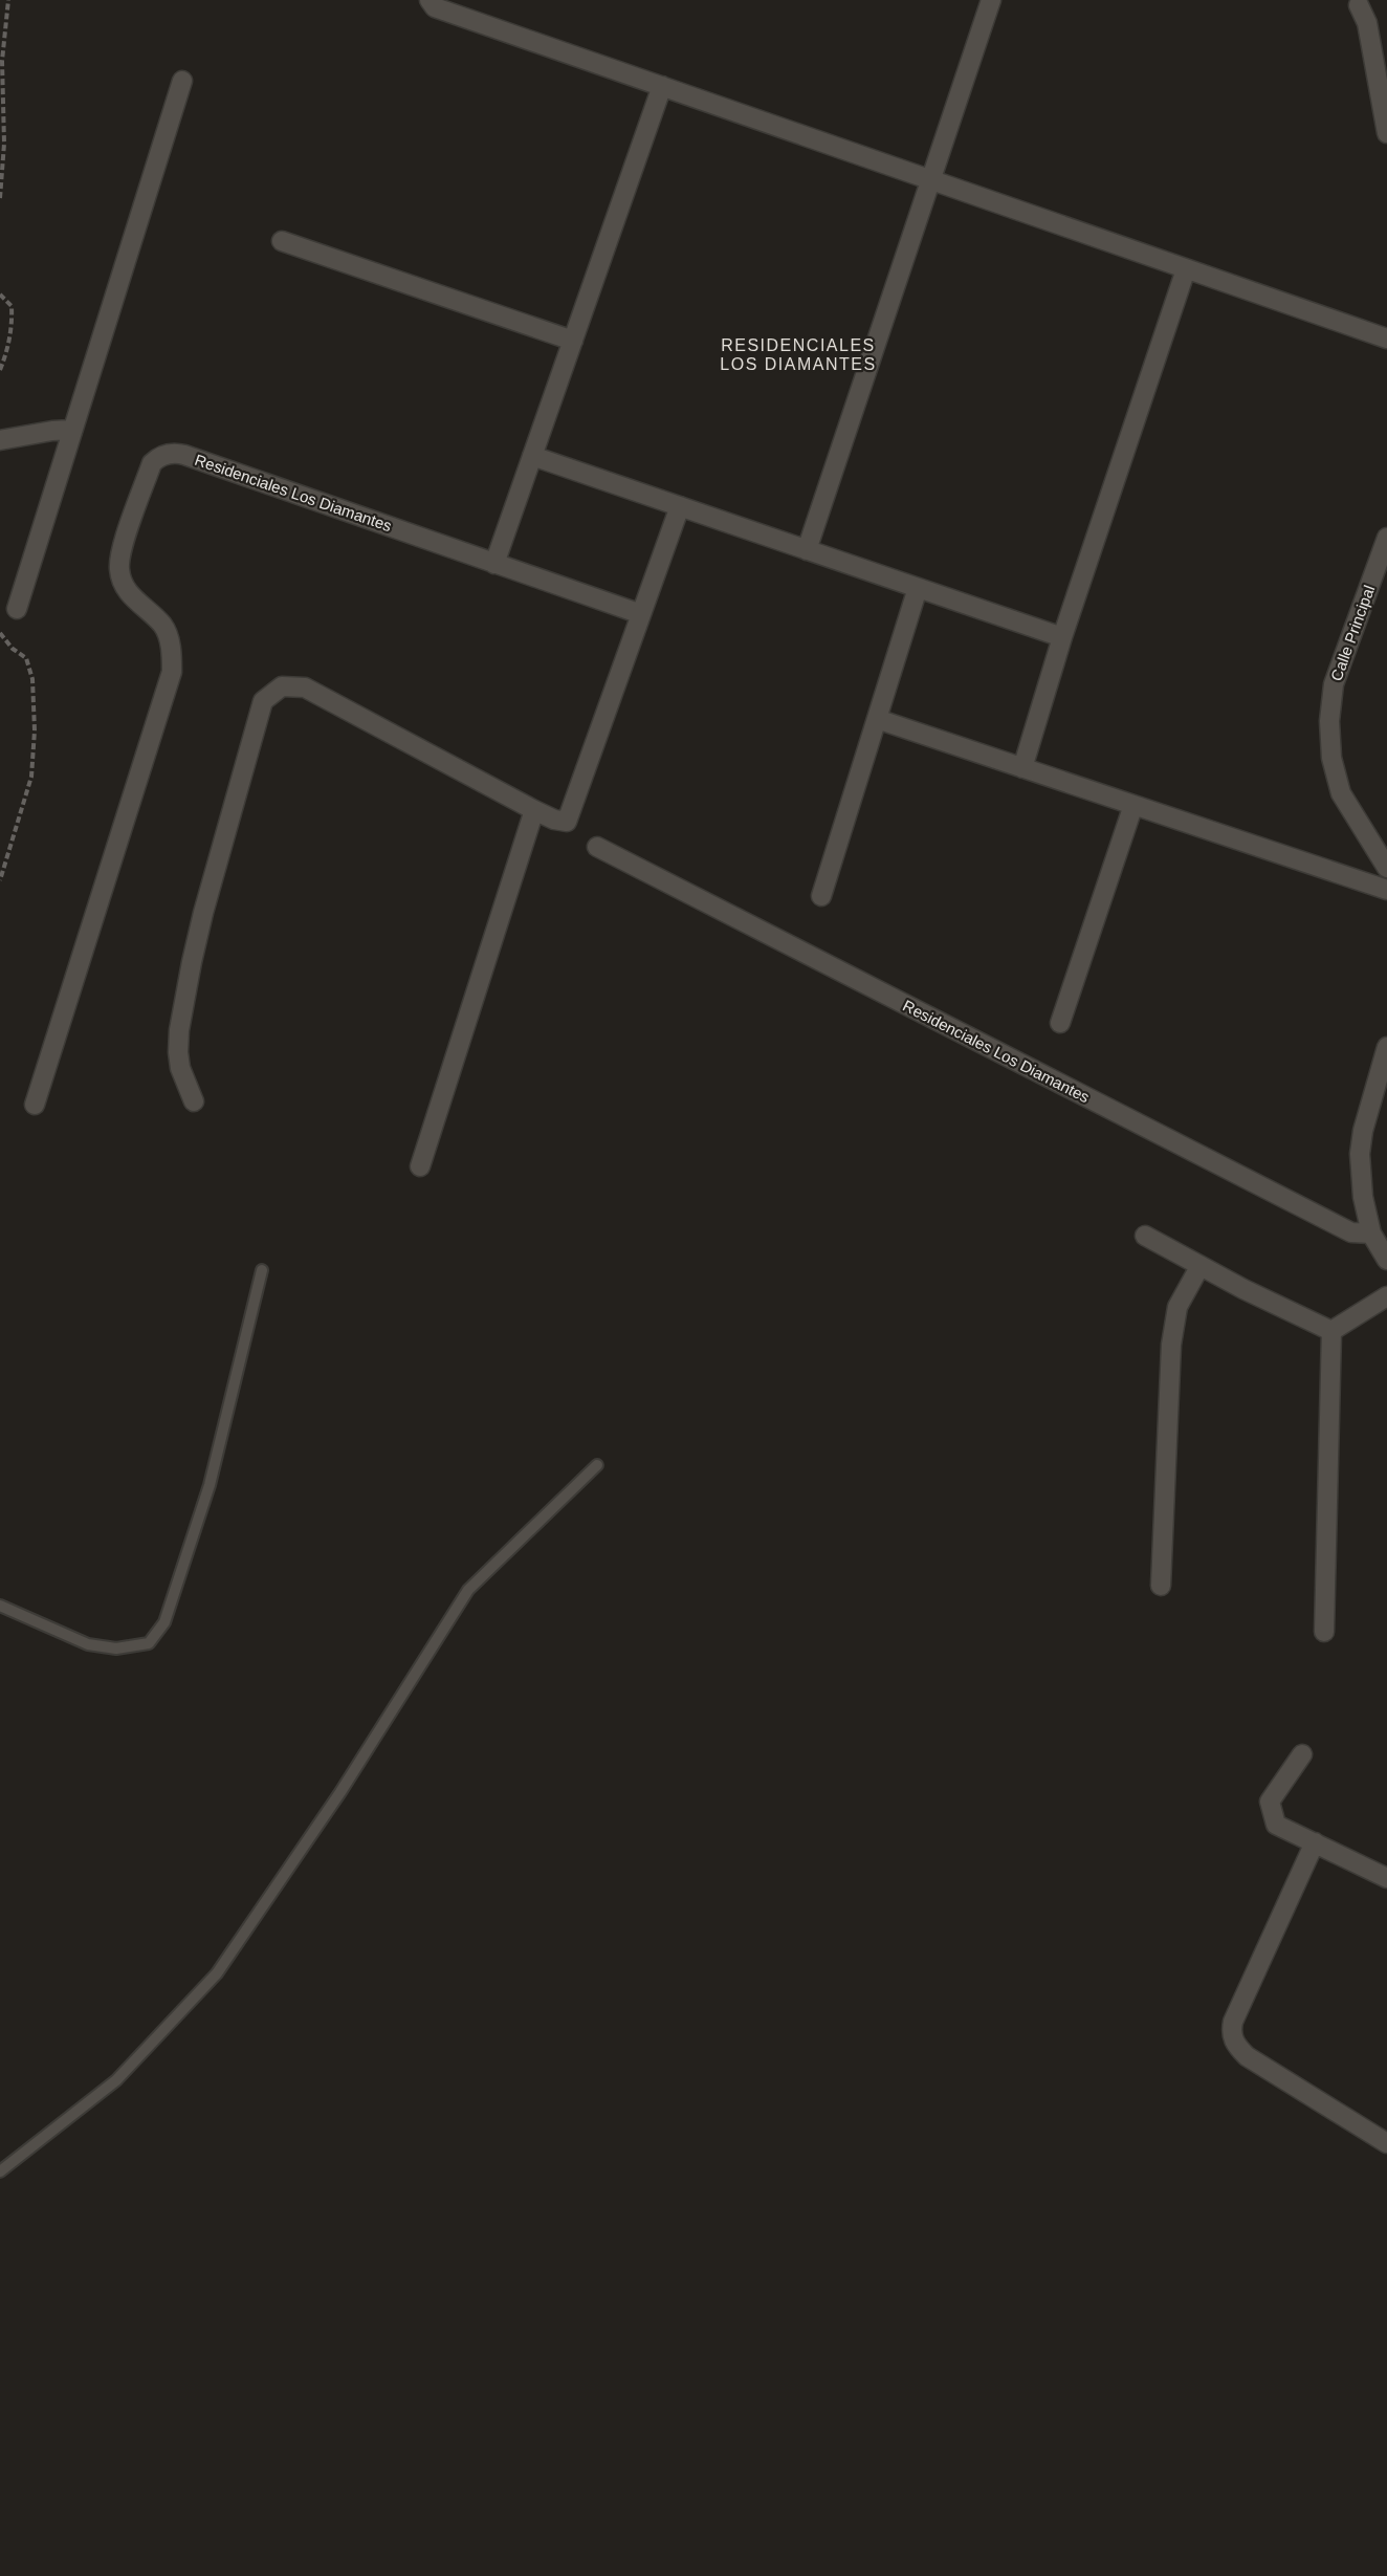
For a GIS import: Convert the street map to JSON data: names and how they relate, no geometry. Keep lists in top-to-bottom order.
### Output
{
  "streets": {
    "street": ["Residenciales Los Diamantes", "Calle Principal"]
  },
  "districts": ["RESIDENCIALES LOS DIAMANTES"]
}
